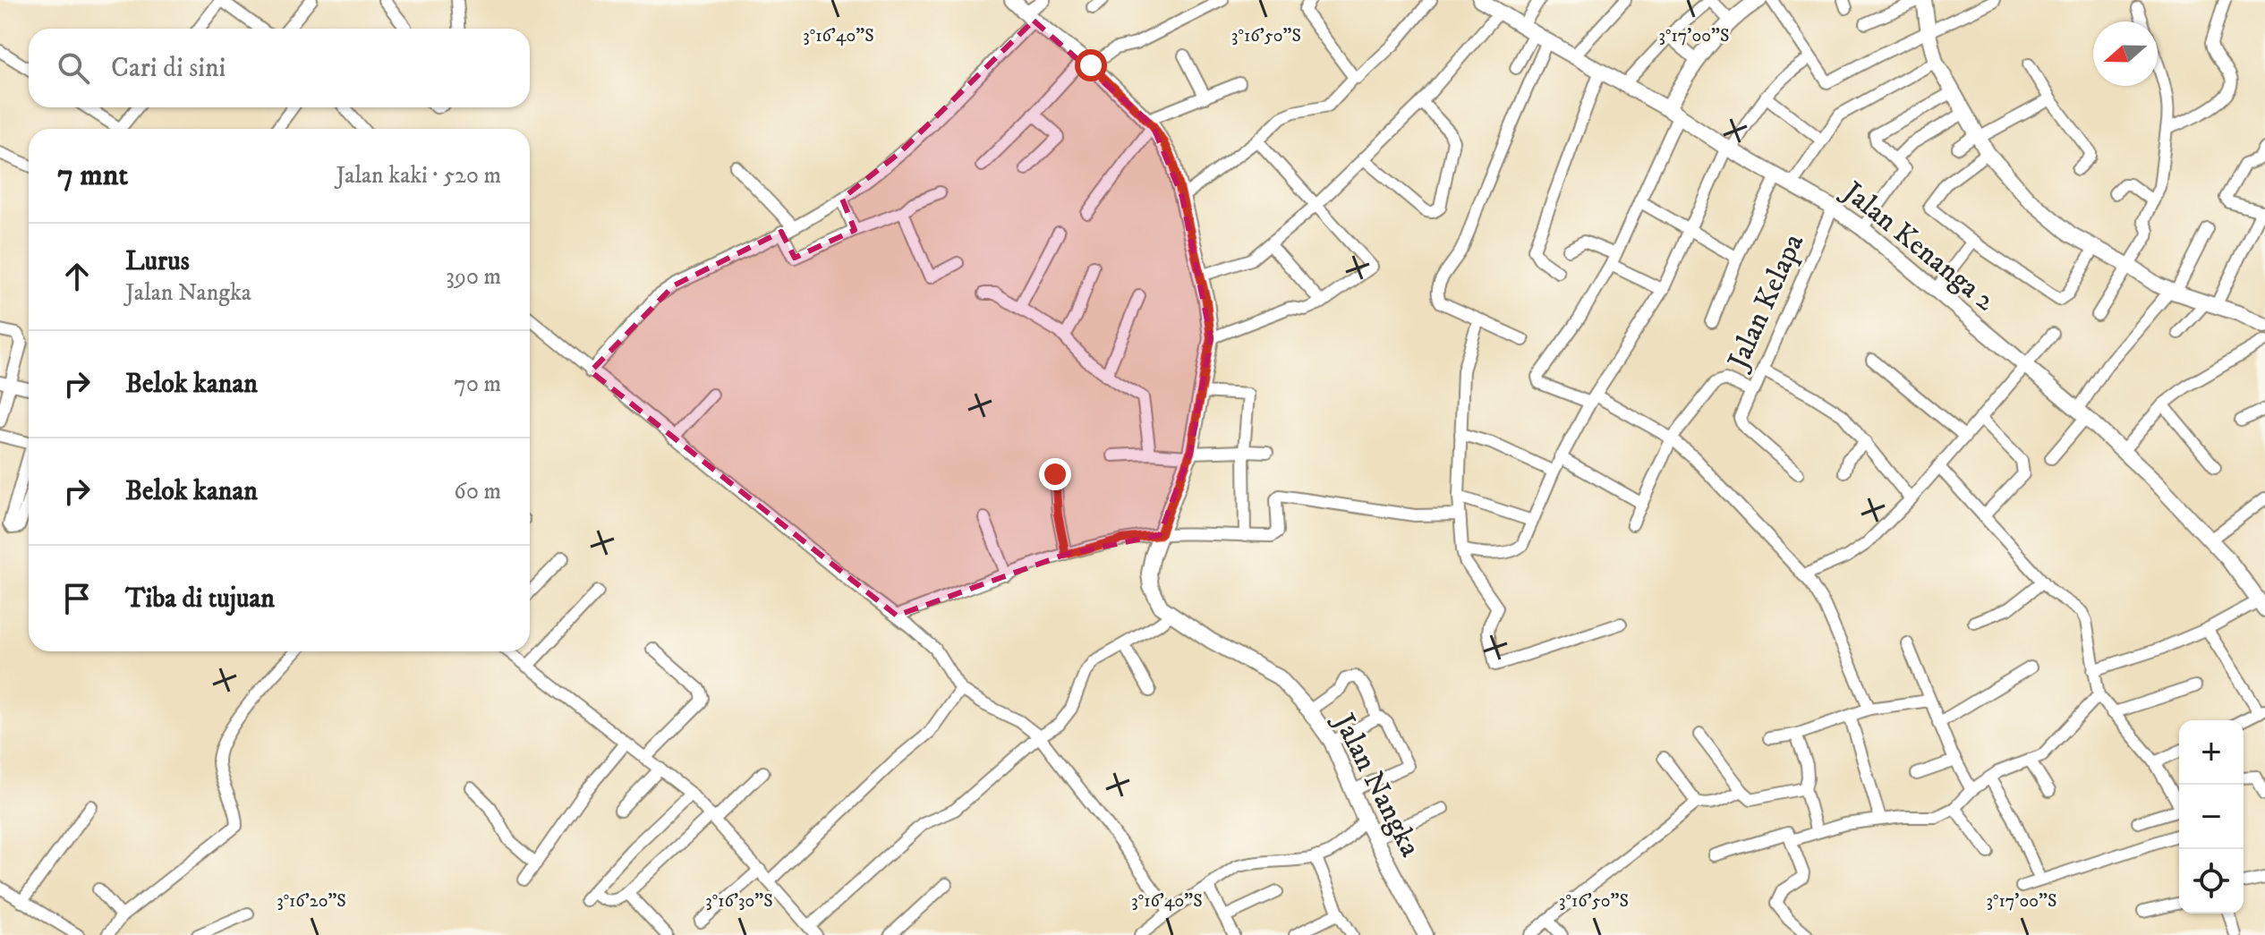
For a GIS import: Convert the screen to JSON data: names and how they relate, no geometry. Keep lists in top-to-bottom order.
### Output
{
  "streets": {
    "street": ["Jalan Kenanga 2", "Jalan Kelapa", "Jalan Nangka"]
  },
  "crossings": [
    ["Jalan Kenanga 2", "Jalan Kelapa"]
  ],
  "north": "left",
  "page": {
    "search": "Cari di sini",
    "heading": ["7 mnt", "Jalan kaki · 520 m"],
    "list": [
      ["Lurus", "Jalan Nangka", "390 m"],
      ["Belok kanan", "70 m"],
      ["Belok kanan", "60 m"],
      "Tiba di tujuan"
    ],
    "map_buttons": ["+", "−"]
  },
  "coordinates": [
    "3°16'50\"S",
    "3°17'00\"S",
    "3°16'40\"S",
    "3°16'20\"S",
    "3°16'30\"S"
  ]
}
